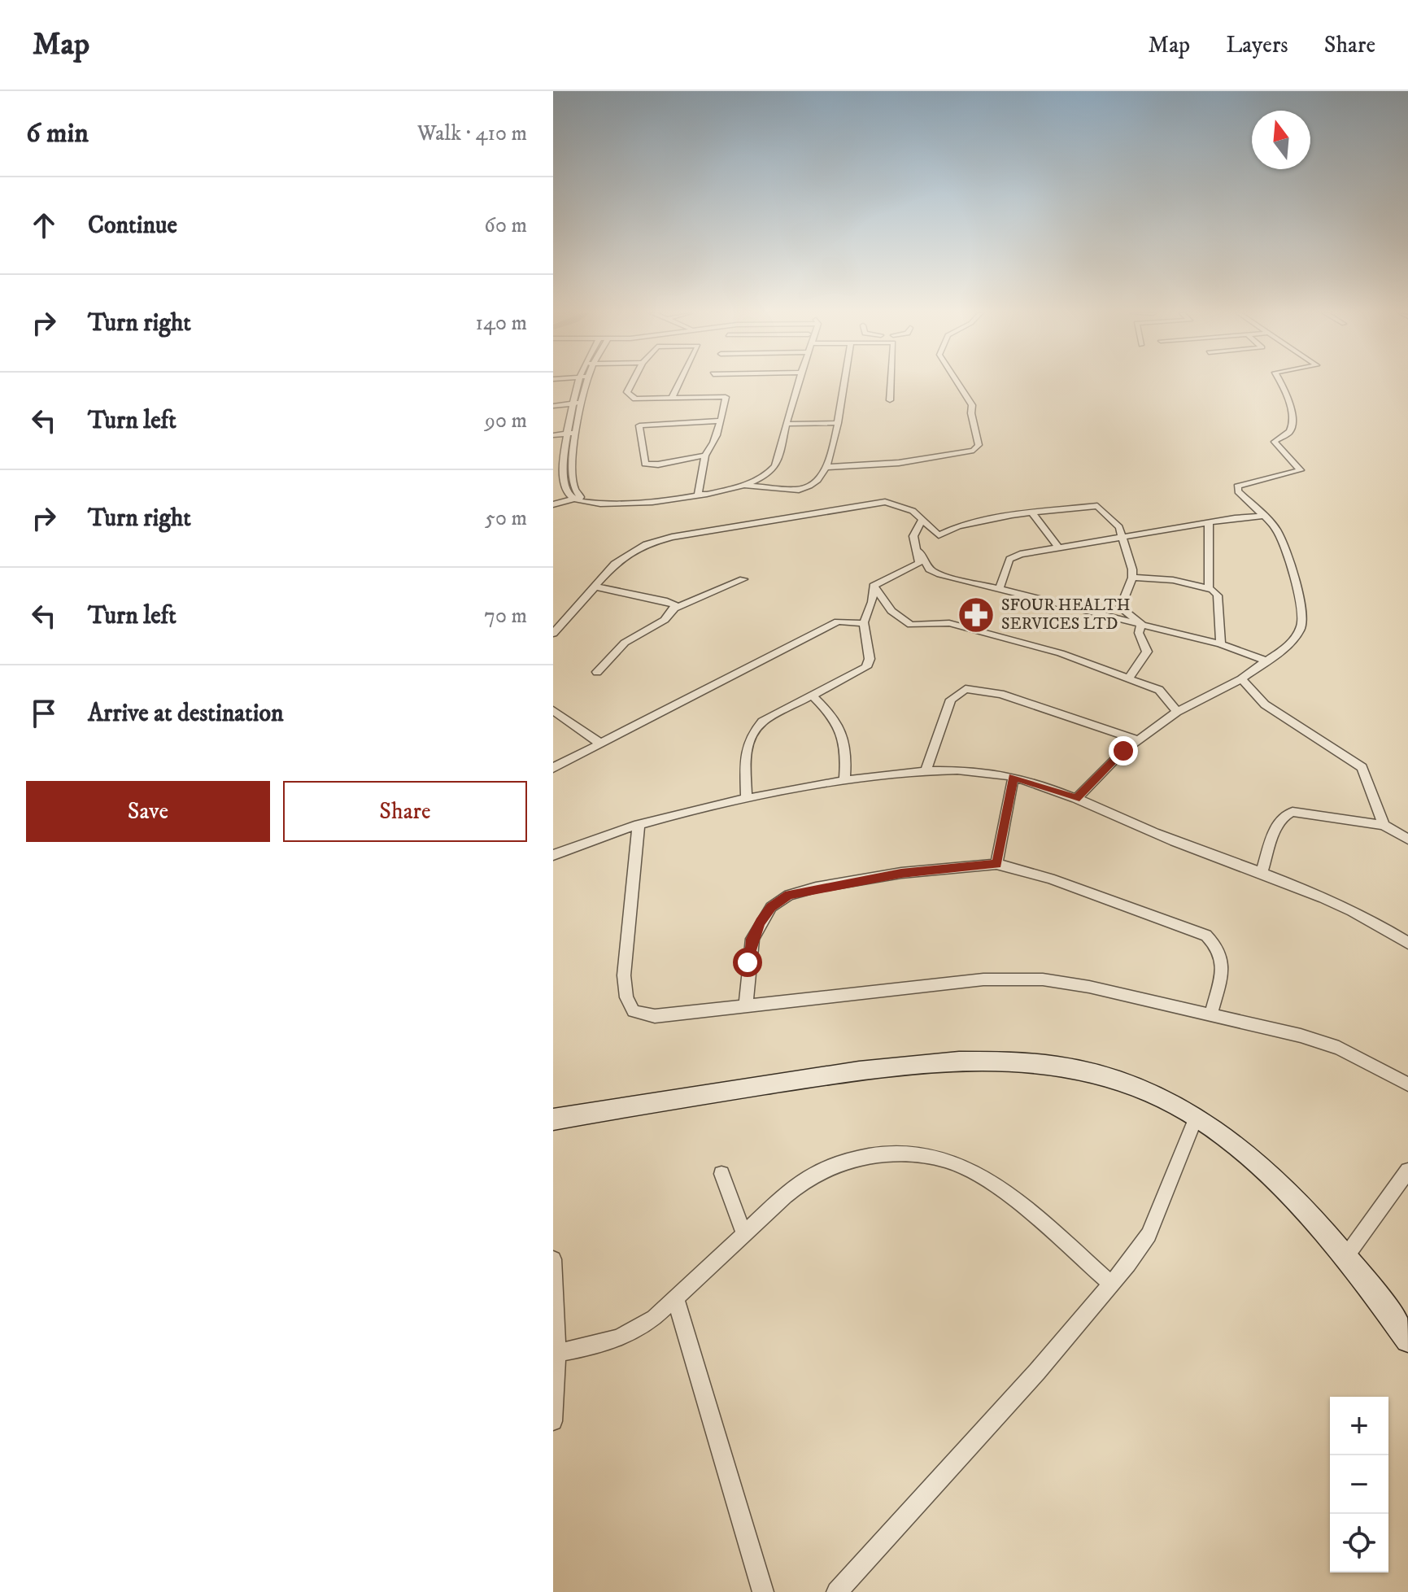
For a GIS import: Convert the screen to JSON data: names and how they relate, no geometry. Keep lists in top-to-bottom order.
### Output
{
  "places": {
    "pharmacy": ["SFOUR HEALTH SERVICES LTD"]
  },
  "north": "top",
  "page": {
    "header": "Map",
    "nav": ["Map", "Layers", "Share"],
    "heading": ["6 min", "Walk · 410 m"],
    "list": [
      ["Continue", "60 m"],
      ["Turn right", "140 m"],
      ["Turn left", "90 m"],
      ["Turn right", "50 m"],
      ["Turn left", "70 m"],
      "Arrive at destination"
    ],
    "buttons": ["Save", "Share"],
    "map_buttons": ["+", "−"]
  }
}
